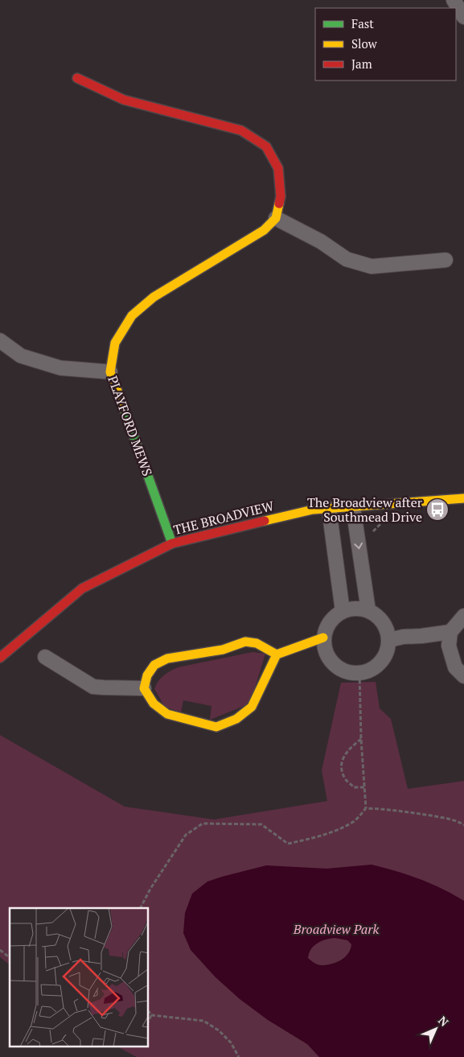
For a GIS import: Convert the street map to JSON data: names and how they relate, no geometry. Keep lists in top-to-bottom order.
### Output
{
  "streets": {
    "street": ["PLAYFORD MEWS", "THE BROADVIEW"]
  },
  "crossings": [
    ["PLAYFORD MEWS", "THE BROADVIEW"]
  ],
  "parks": ["Broadview Park"],
  "places": {
    "bus stop": ["The Broadview after Southmead Drive"]
  },
  "legend": ["Fast", "Slow", "Jam"],
  "north": "top right"
}
